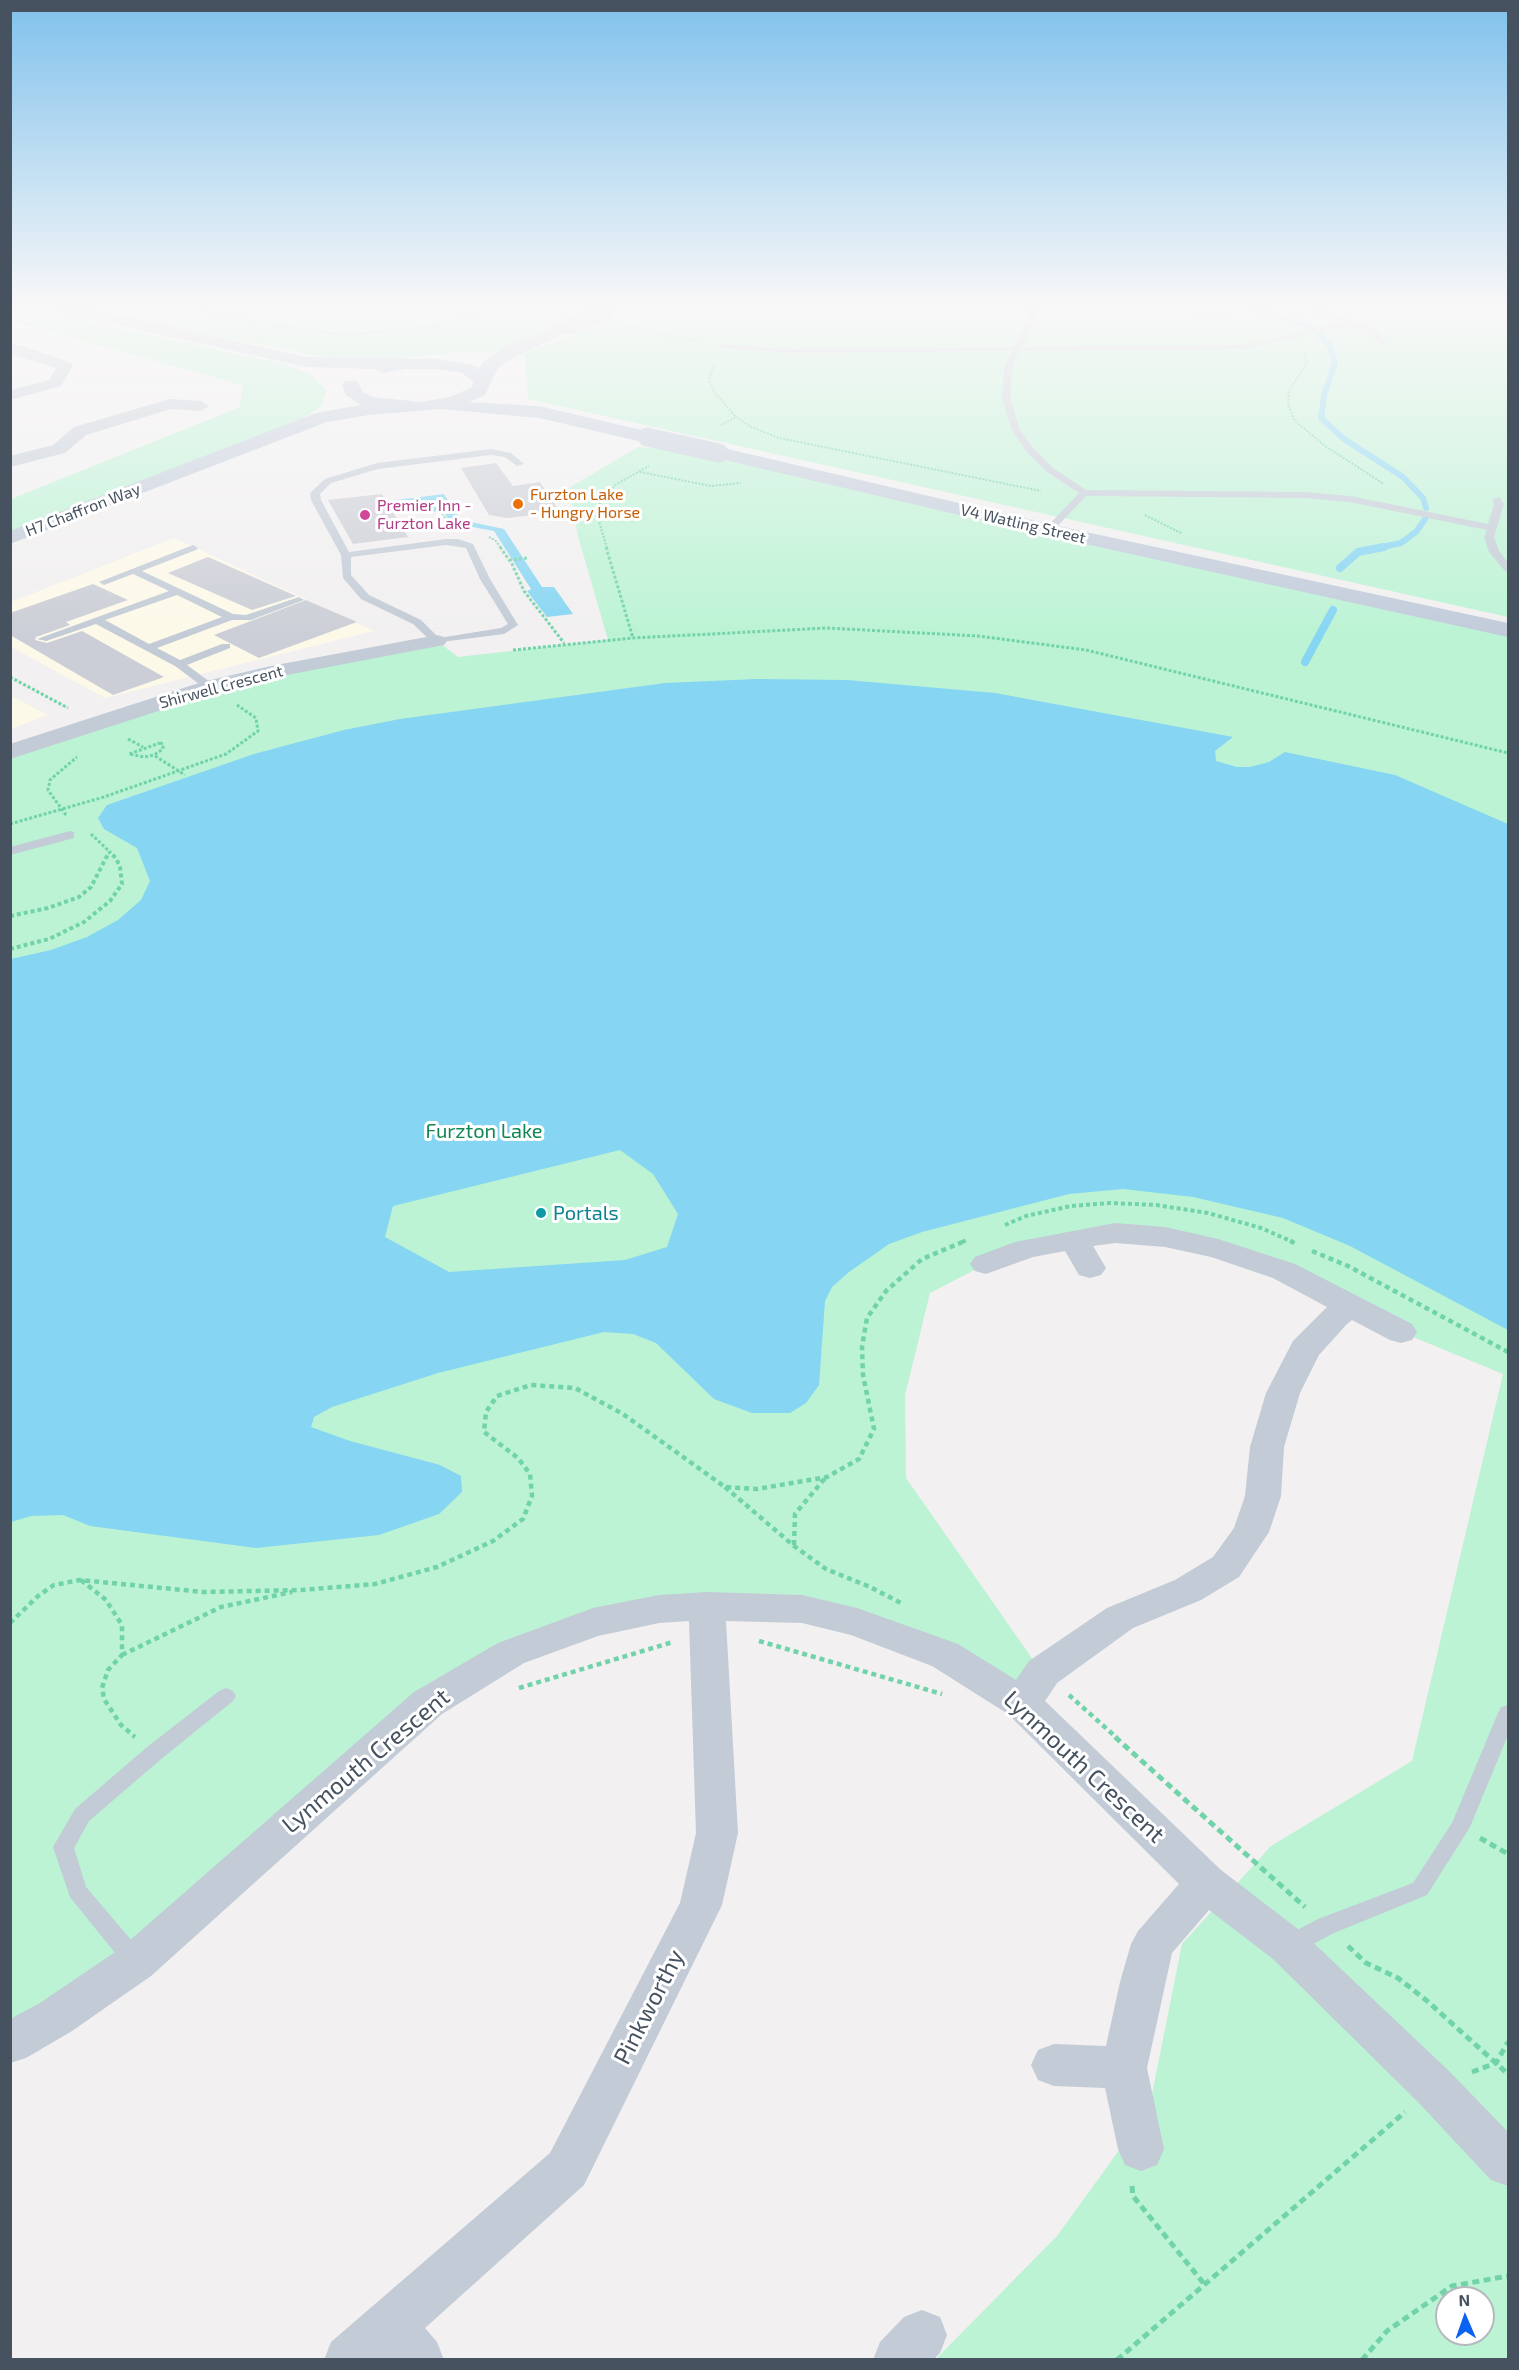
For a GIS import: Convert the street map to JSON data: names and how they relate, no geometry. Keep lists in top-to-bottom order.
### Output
{
  "streets": {
    "street": [
      "H7 Chaffron Way",
      "V4 Watling Street",
      "Shirwell Crescent",
      "Lynmouth Crescent",
      "Pinkworthy"
    ]
  },
  "crossings": [
    ["Lynmouth Crescent", "Pinkworthy"]
  ],
  "parks": ["Furzton Lake"],
  "places": ["Furzton Lake - Hungry Horse", "Premier Inn - Furzton Lake", "Portals"],
  "north": "top"
}
